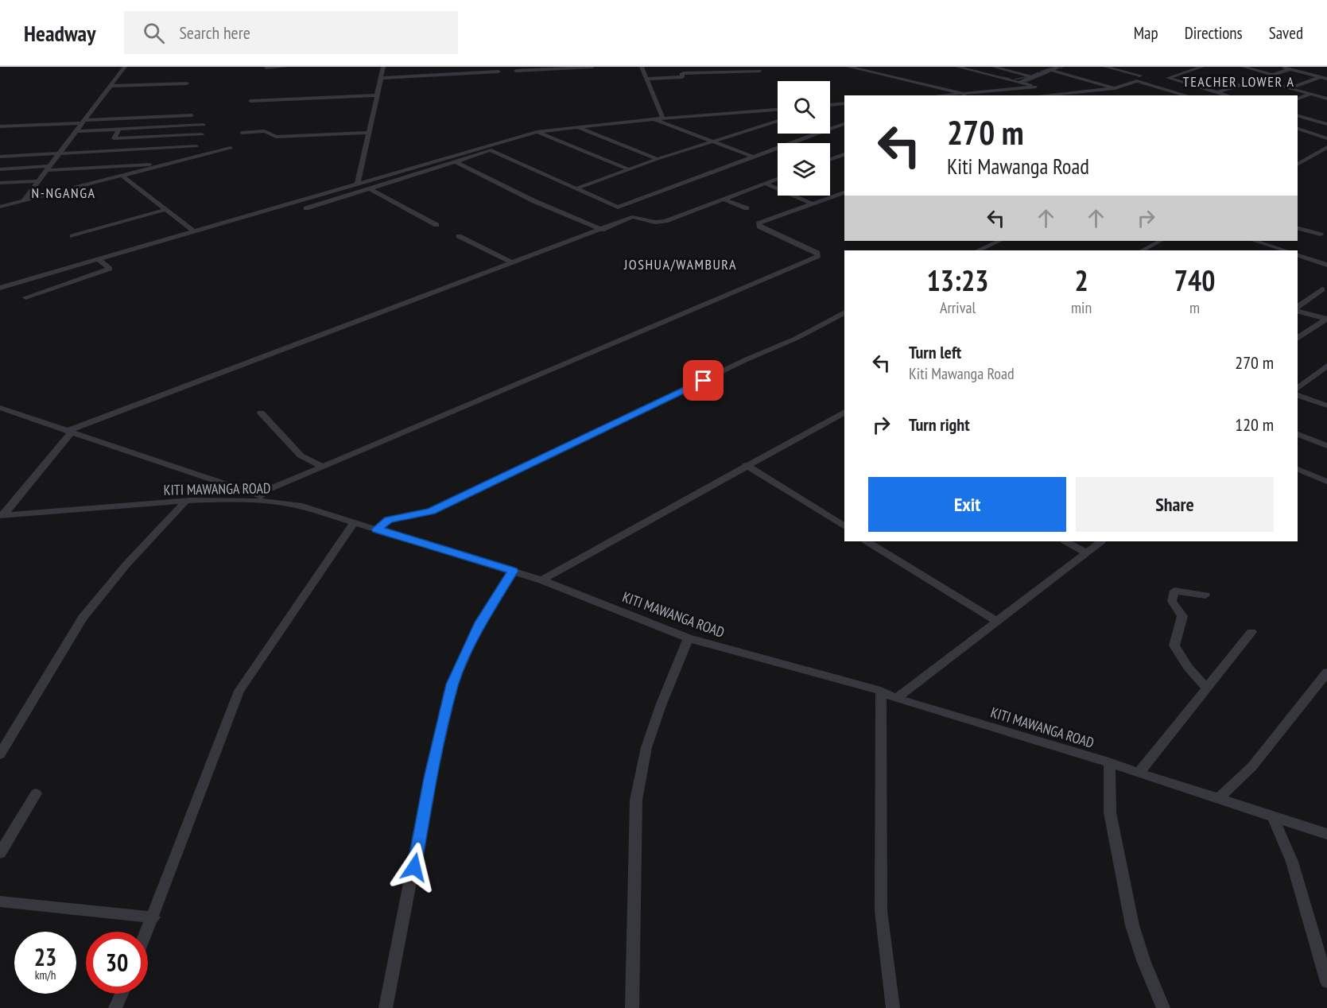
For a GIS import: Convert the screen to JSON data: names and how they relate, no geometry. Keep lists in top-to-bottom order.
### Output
{
  "streets": {
    "street": ["KITI MAWANGA ROAD"]
  },
  "districts": ["TEACHER LOWER A", "N-NGANGA", "JOSHUA/WAMBURA"],
  "page": {
    "header": "Headway",
    "search": "Search here",
    "nav": ["Map", "Directions", "Saved"],
    "turn": ["270 m", "Kiti Mawanga Road"],
    "eta": [
      "13:23",
      "Arrival",
      "2",
      "min",
      "740",
      "m"
    ],
    "list": [
      {
        "name": "Turn left",
        "note": "Kiti Mawanga Road",
        "value": "270 m"
      },
      {
        "name": "Turn right",
        "value": "120 m"
      }
    ],
    "buttons": ["Exit", "Share"],
    "speed": "23 km/h",
    "limit": "30"
  }
}
